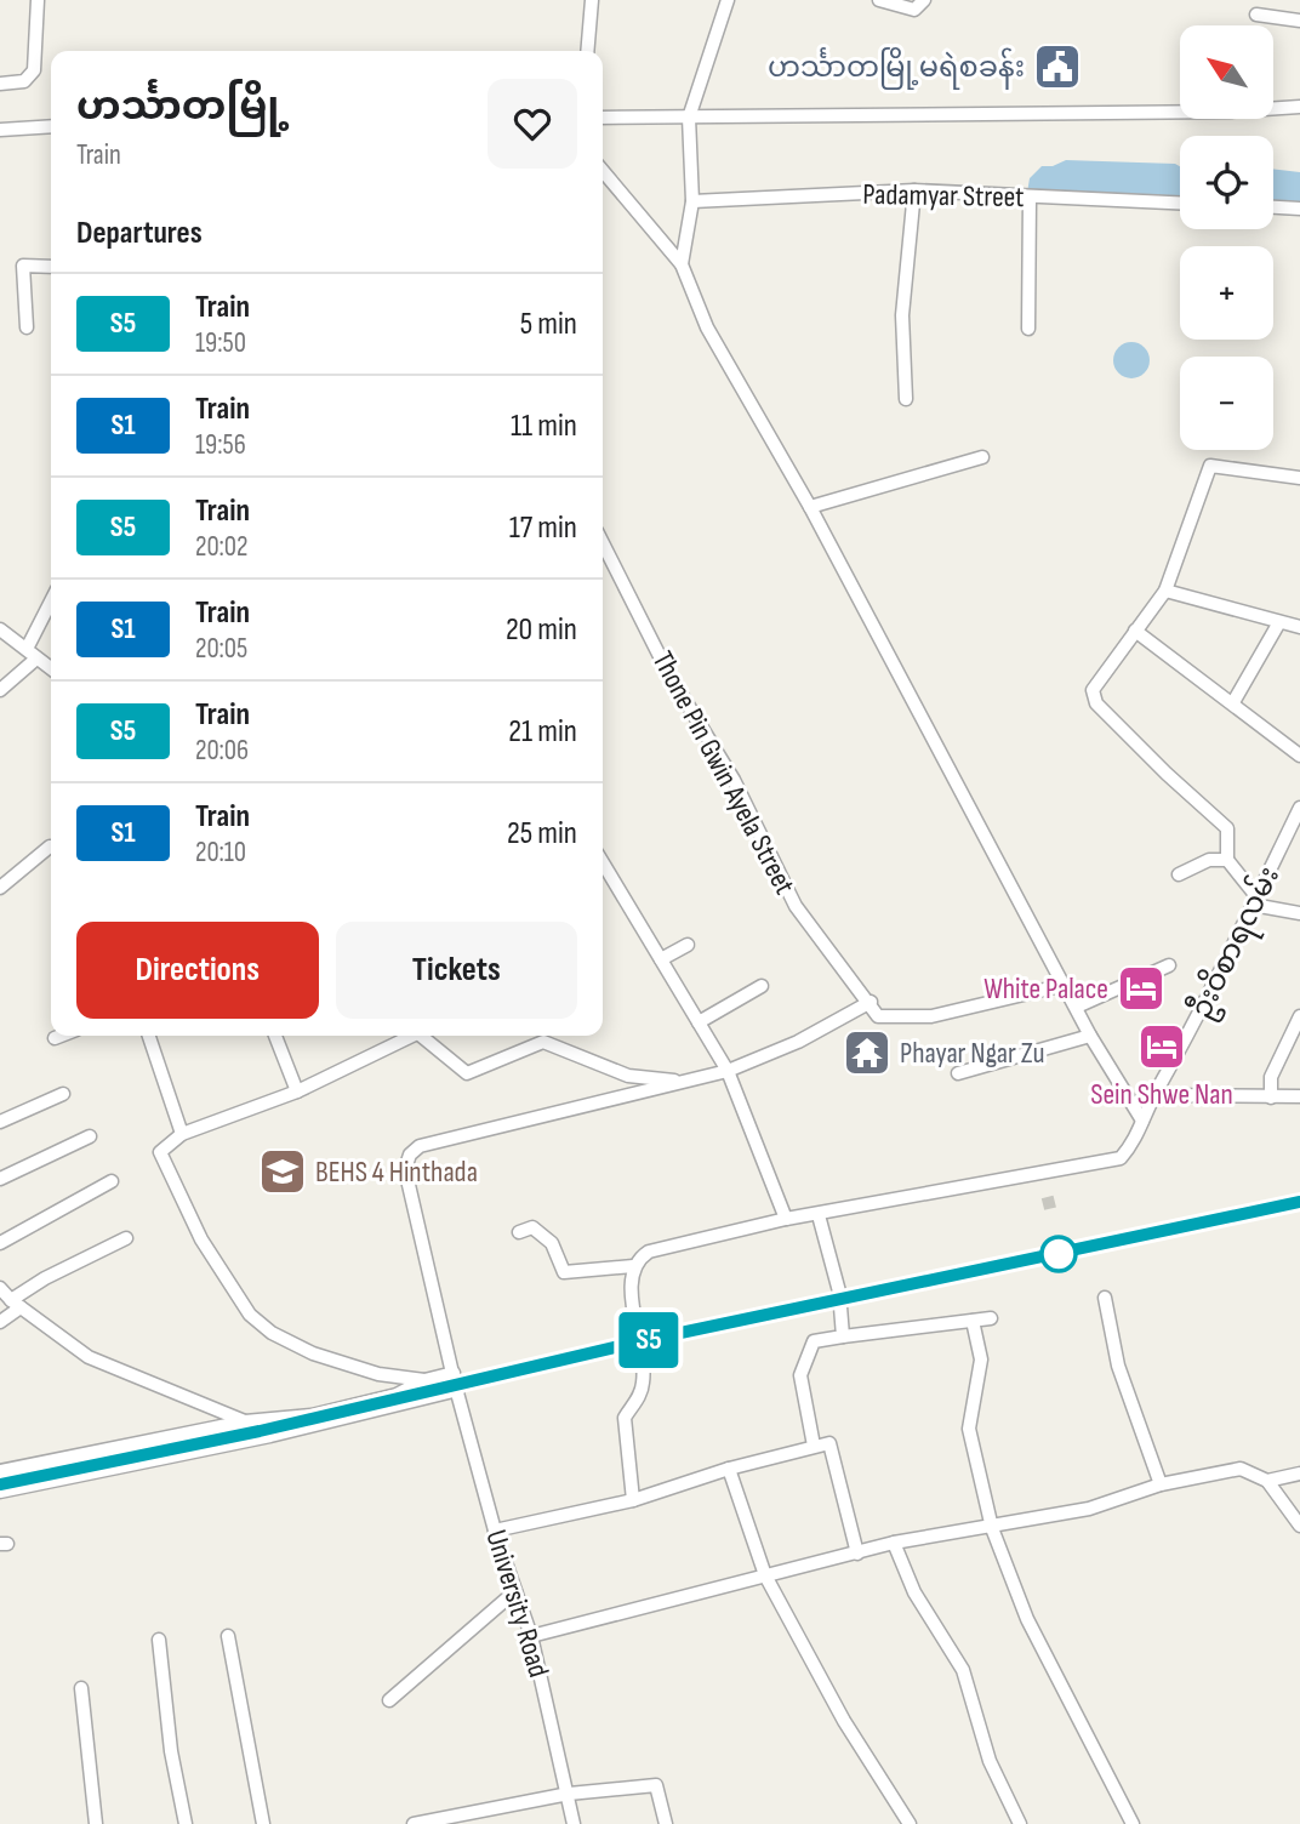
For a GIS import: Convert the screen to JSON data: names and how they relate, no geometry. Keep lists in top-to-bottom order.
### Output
{
  "streets": {
    "street": [
      "Padamyar Street",
      "Thone Pin Gwin Ayela Street",
      "ဦးဝိစာရလမ်း",
      "University Road"
    ]
  },
  "crossings": [
    ["Thone Pin Gwin Ayela Street", "University Road"]
  ],
  "places": {
    "public building": ["ဟင်္သာတမြို့မရဲစခန်း"],
    "hotel": ["White Palace", "Sein Shwe Nan"],
    "temple": ["Phayar Ngar Zu"],
    "school or university": ["BEHS 4 Hinthada"]
  },
  "north": "top left",
  "page": {
    "on_map": "S5",
    "map_buttons": ["+", "−"],
    "heading": [
      ["ဟင်္သာတမြို့", "Train"],
      "Departures"
    ],
    "list": [
      {
        "mark": "S5",
        "name": "Train",
        "note": "19:50",
        "value": "5 min"
      },
      {
        "mark": "S1",
        "name": "Train",
        "note": "19:56",
        "value": "11 min"
      },
      {
        "mark": "S5",
        "name": "Train",
        "note": "20:02",
        "value": "17 min"
      },
      {
        "mark": "S1",
        "name": "Train",
        "note": "20:05",
        "value": "20 min"
      },
      {
        "mark": "S5",
        "name": "Train",
        "note": "20:06",
        "value": "21 min"
      },
      {
        "mark": "S1",
        "name": "Train",
        "note": "20:10",
        "value": "25 min"
      }
    ],
    "buttons": ["Directions", "Tickets"]
  }
}
